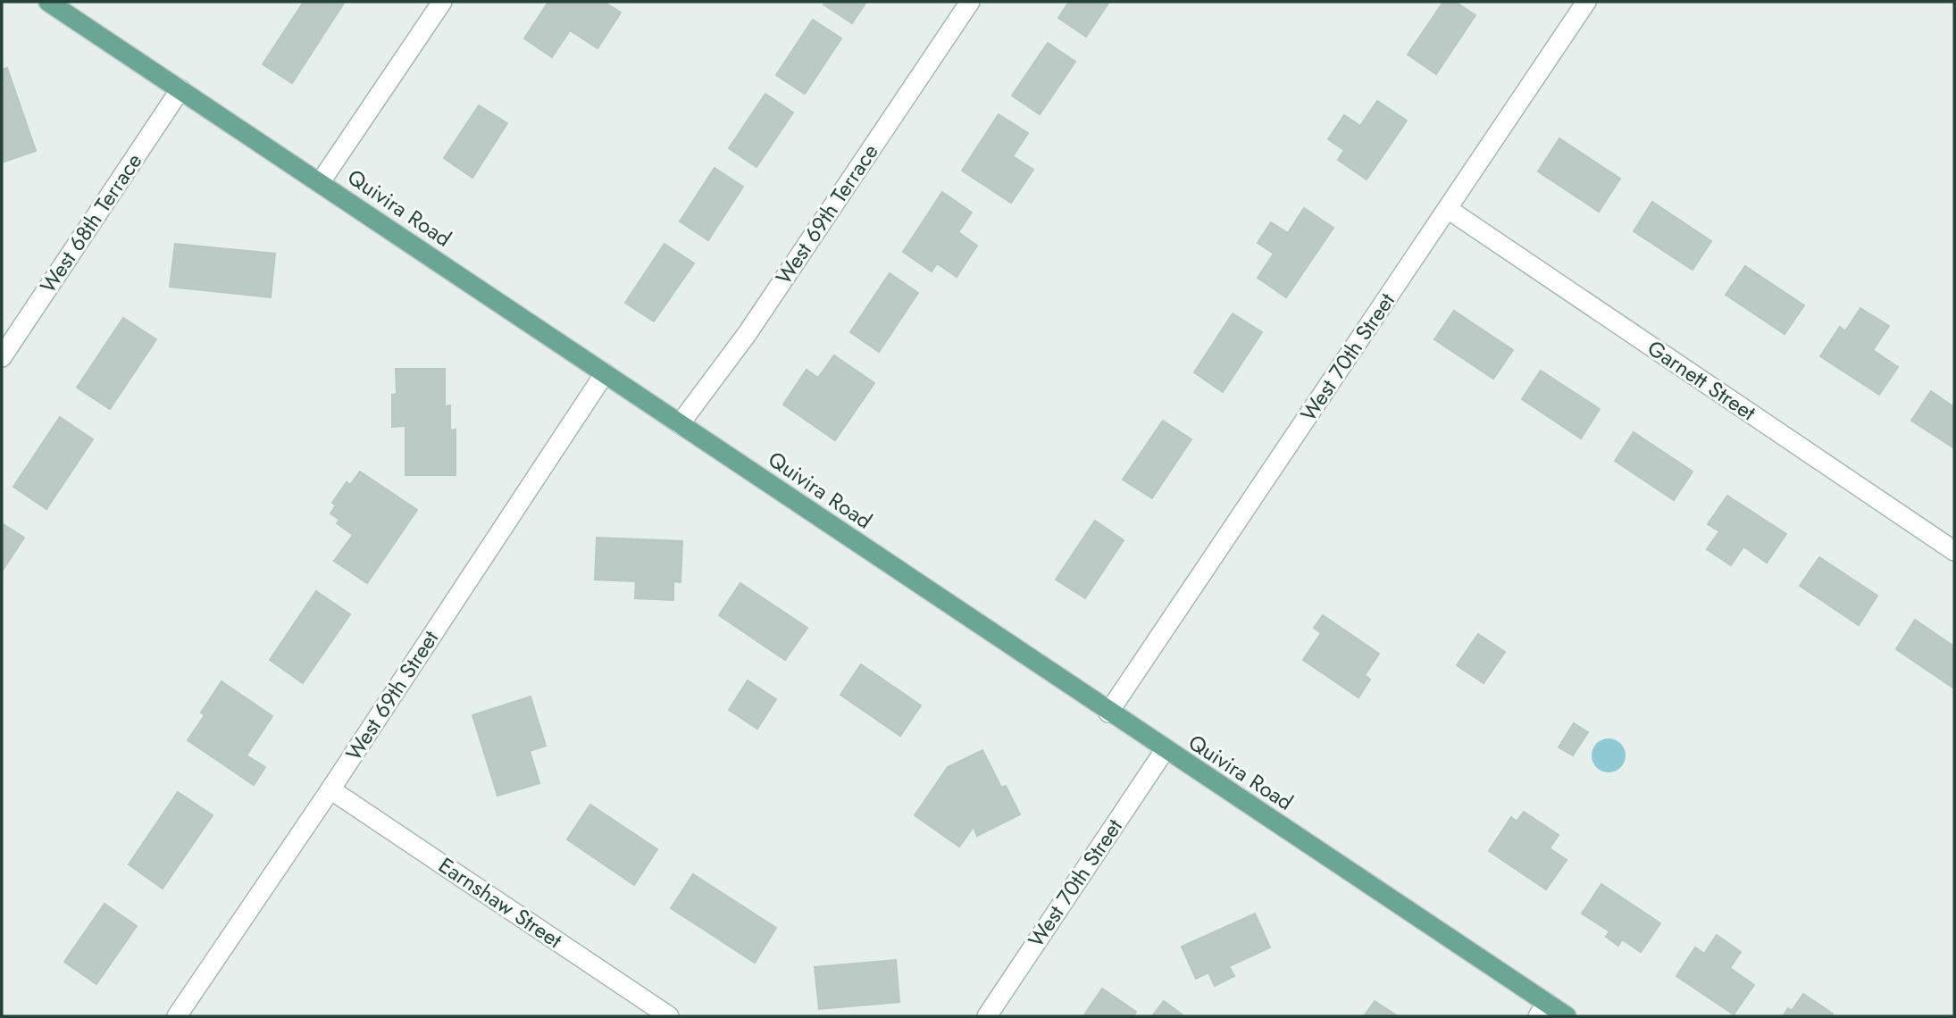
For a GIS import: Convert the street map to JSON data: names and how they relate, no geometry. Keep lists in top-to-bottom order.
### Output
{
  "streets": {
    "main road": ["Quivira Road"],
    "street": [
      "West 69th Terrace",
      "West 68th Terrace",
      "West 70th Street",
      "Garnett Street",
      "West 69th Street",
      "Earnshaw Street"
    ]
  },
  "crossings": [
    ["Quivira Road", "West 69th Terrace"],
    ["Quivira Road", "West 68th Terrace"],
    ["Quivira Road", "West 70th Street"],
    ["Quivira Road", "West 69th Street"],
    ["West 70th Street", "Garnett Street"],
    ["West 69th Street", "Earnshaw Street"]
  ]
}
